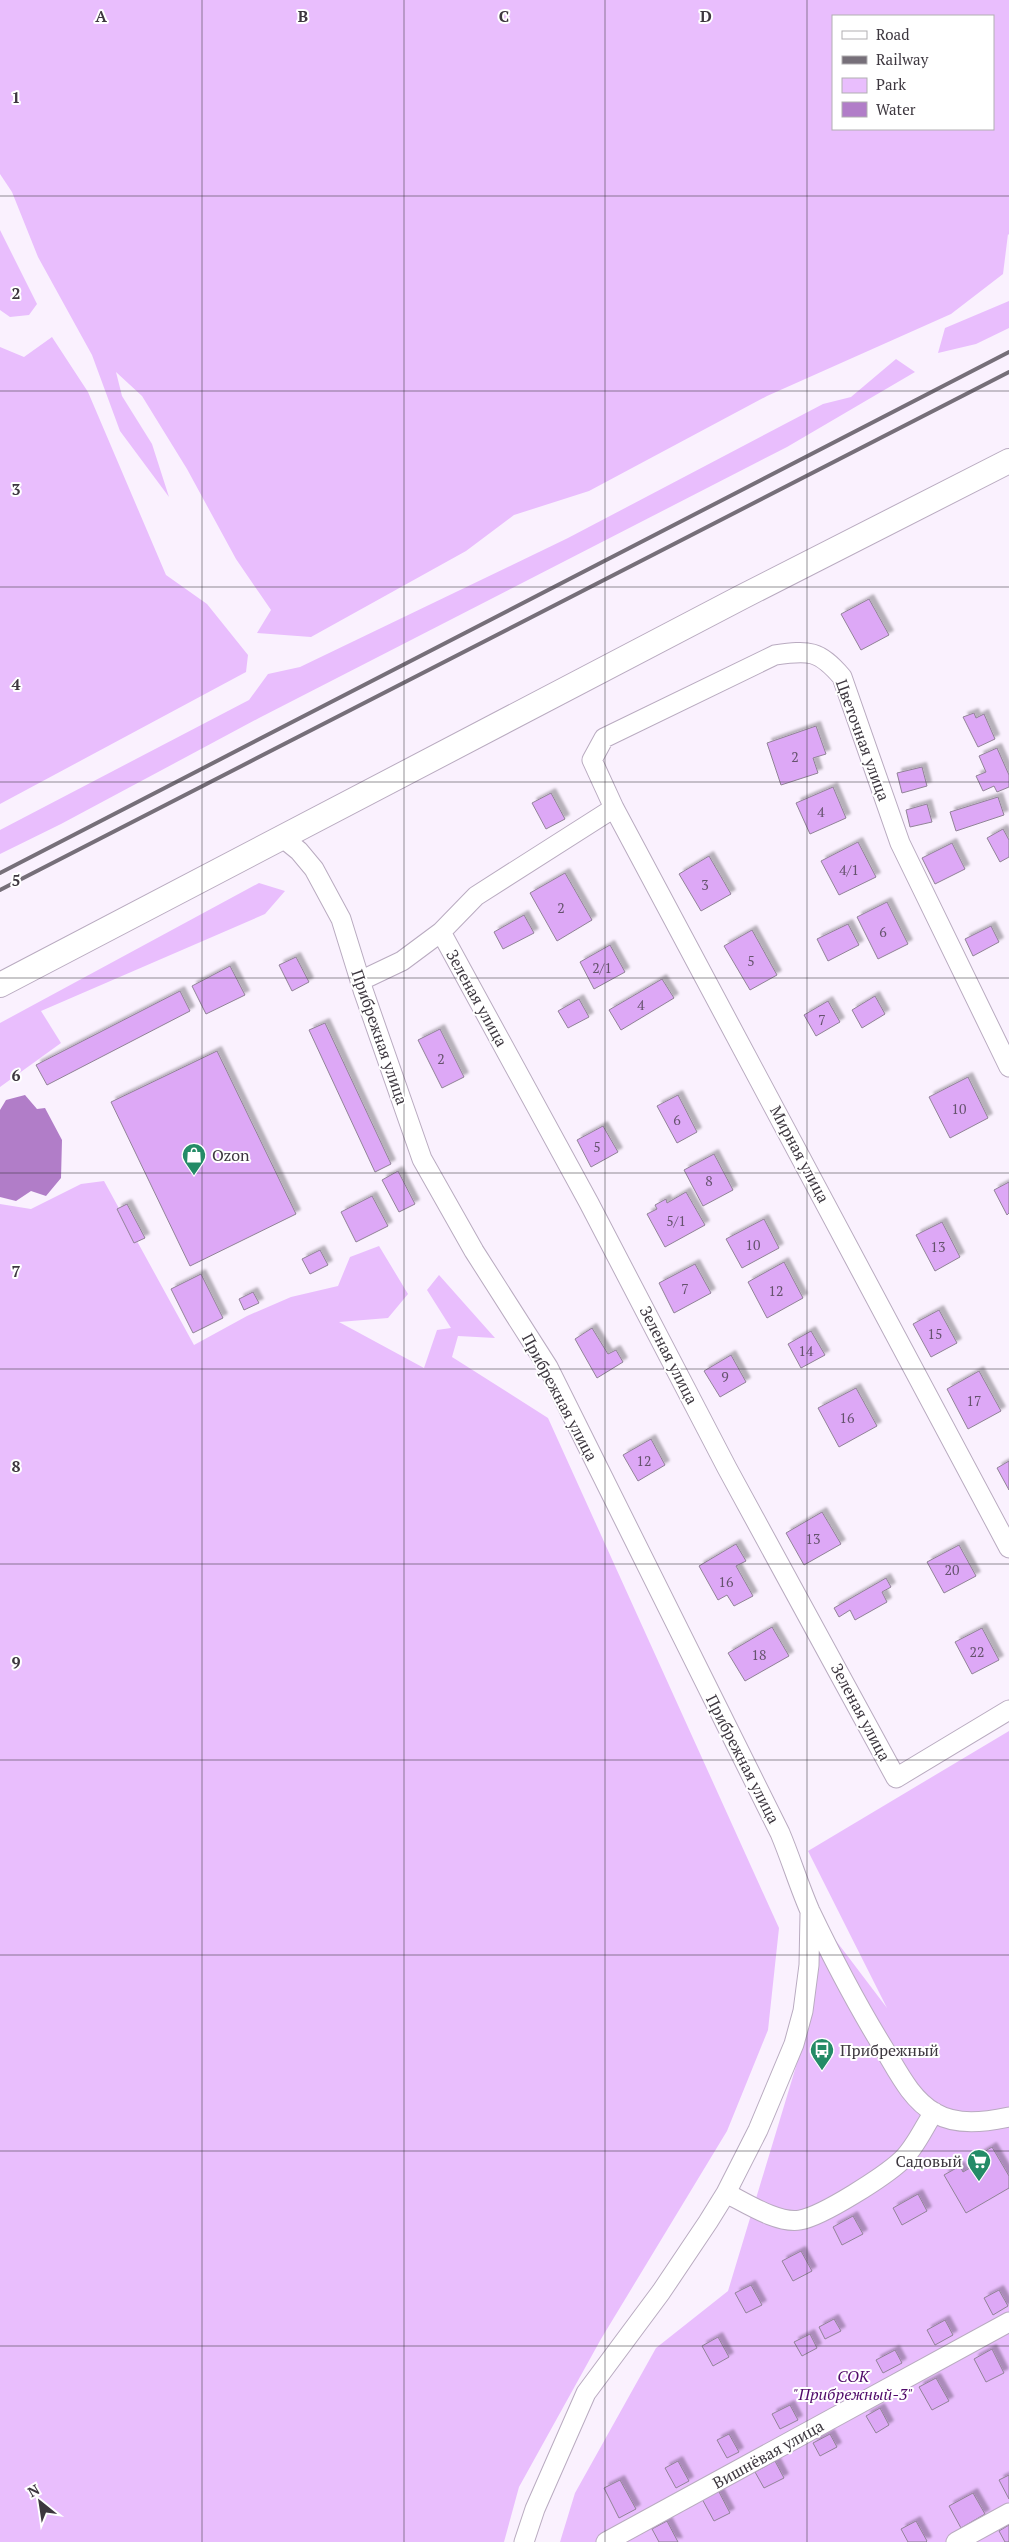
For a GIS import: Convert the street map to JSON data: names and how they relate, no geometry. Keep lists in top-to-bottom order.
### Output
{
  "streets": {
    "street": [
      "Цветочная улица",
      "Зеленая улица",
      "Прибрежная улица",
      "Мирная улица",
      "Вишнёвая улица"
    ]
  },
  "crossings": [
    ["Цветочная улица", "Мирная улица"]
  ],
  "parks": ["СОК \"Прибрежный-3\""],
  "places": {
    "shop": ["Ozon"],
    "bus stop": ["Прибрежный"],
    "supermarket": ["Садовый"]
  },
  "house_numbers": [
    "2",
    "4",
    "4/1",
    "3",
    "2",
    "6",
    "5",
    "2/1",
    "4",
    "7",
    "2",
    "10",
    "6",
    "5",
    "8",
    "5/1",
    "10",
    "13",
    "7",
    "12",
    "15",
    "14",
    "9",
    "17",
    "16",
    "12",
    "13",
    "20",
    "16",
    "22",
    "18"
  ],
  "legend": [
    "Road",
    "Railway",
    "Park",
    "Water"
  ],
  "north": "top left",
  "grid": {
    "columns": [
      "A",
      "B",
      "C",
      "D"
    ],
    "rows": [
      "1",
      "2",
      "3",
      "4",
      "5",
      "6",
      "7",
      "8",
      "9"
    ]
  }
}
